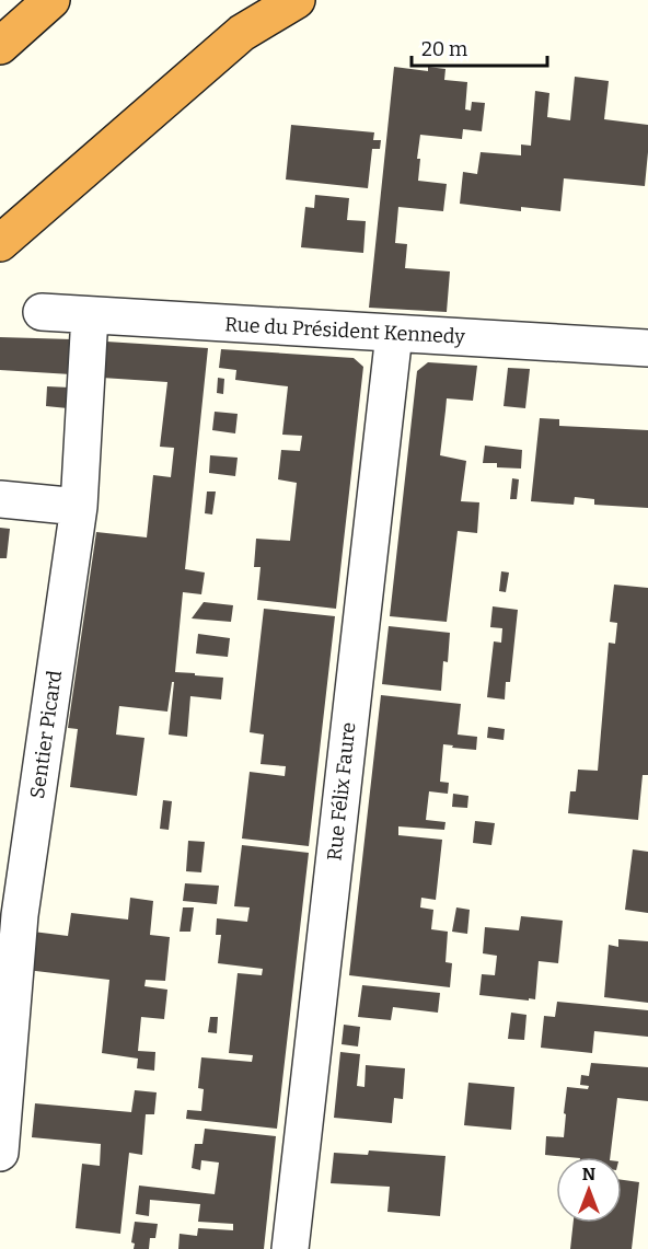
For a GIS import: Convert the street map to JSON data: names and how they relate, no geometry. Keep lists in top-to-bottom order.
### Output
{
  "streets": {
    "street": ["Rue du Président Kennedy", "Sentier Picard", "Rue Félix Faure"]
  },
  "crossings": [
    ["Rue du Président Kennedy", "Sentier Picard"],
    ["Rue du Président Kennedy", "Rue Félix Faure"]
  ],
  "scale_bar": "20 m",
  "north": "top"
}
